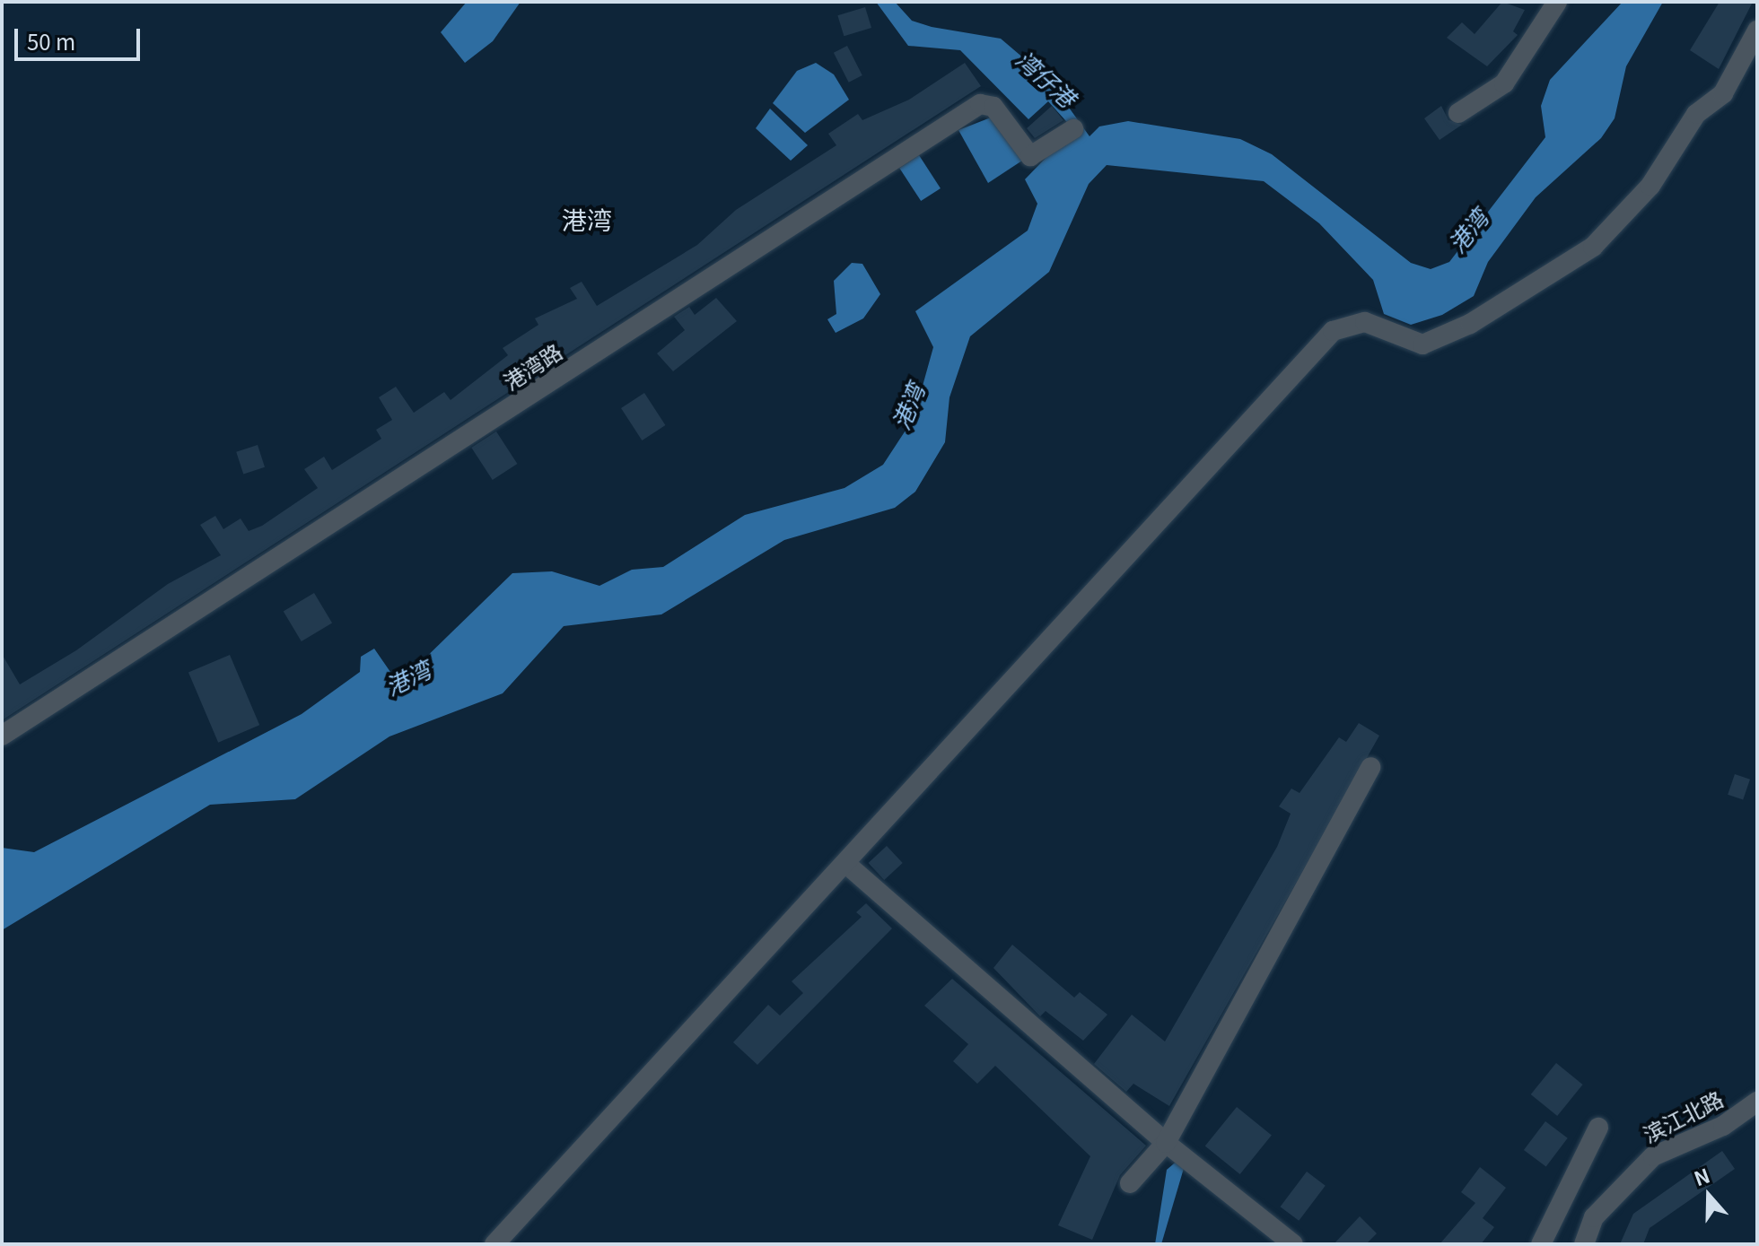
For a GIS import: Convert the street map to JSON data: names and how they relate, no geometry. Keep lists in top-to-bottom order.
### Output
{
  "streets": {
    "street": ["港湾路", "滨江北路"]
  },
  "districts": ["港湾"],
  "water": ["湾仔港", "港湾"],
  "scale_bar": "50 m",
  "north": "top"
}
